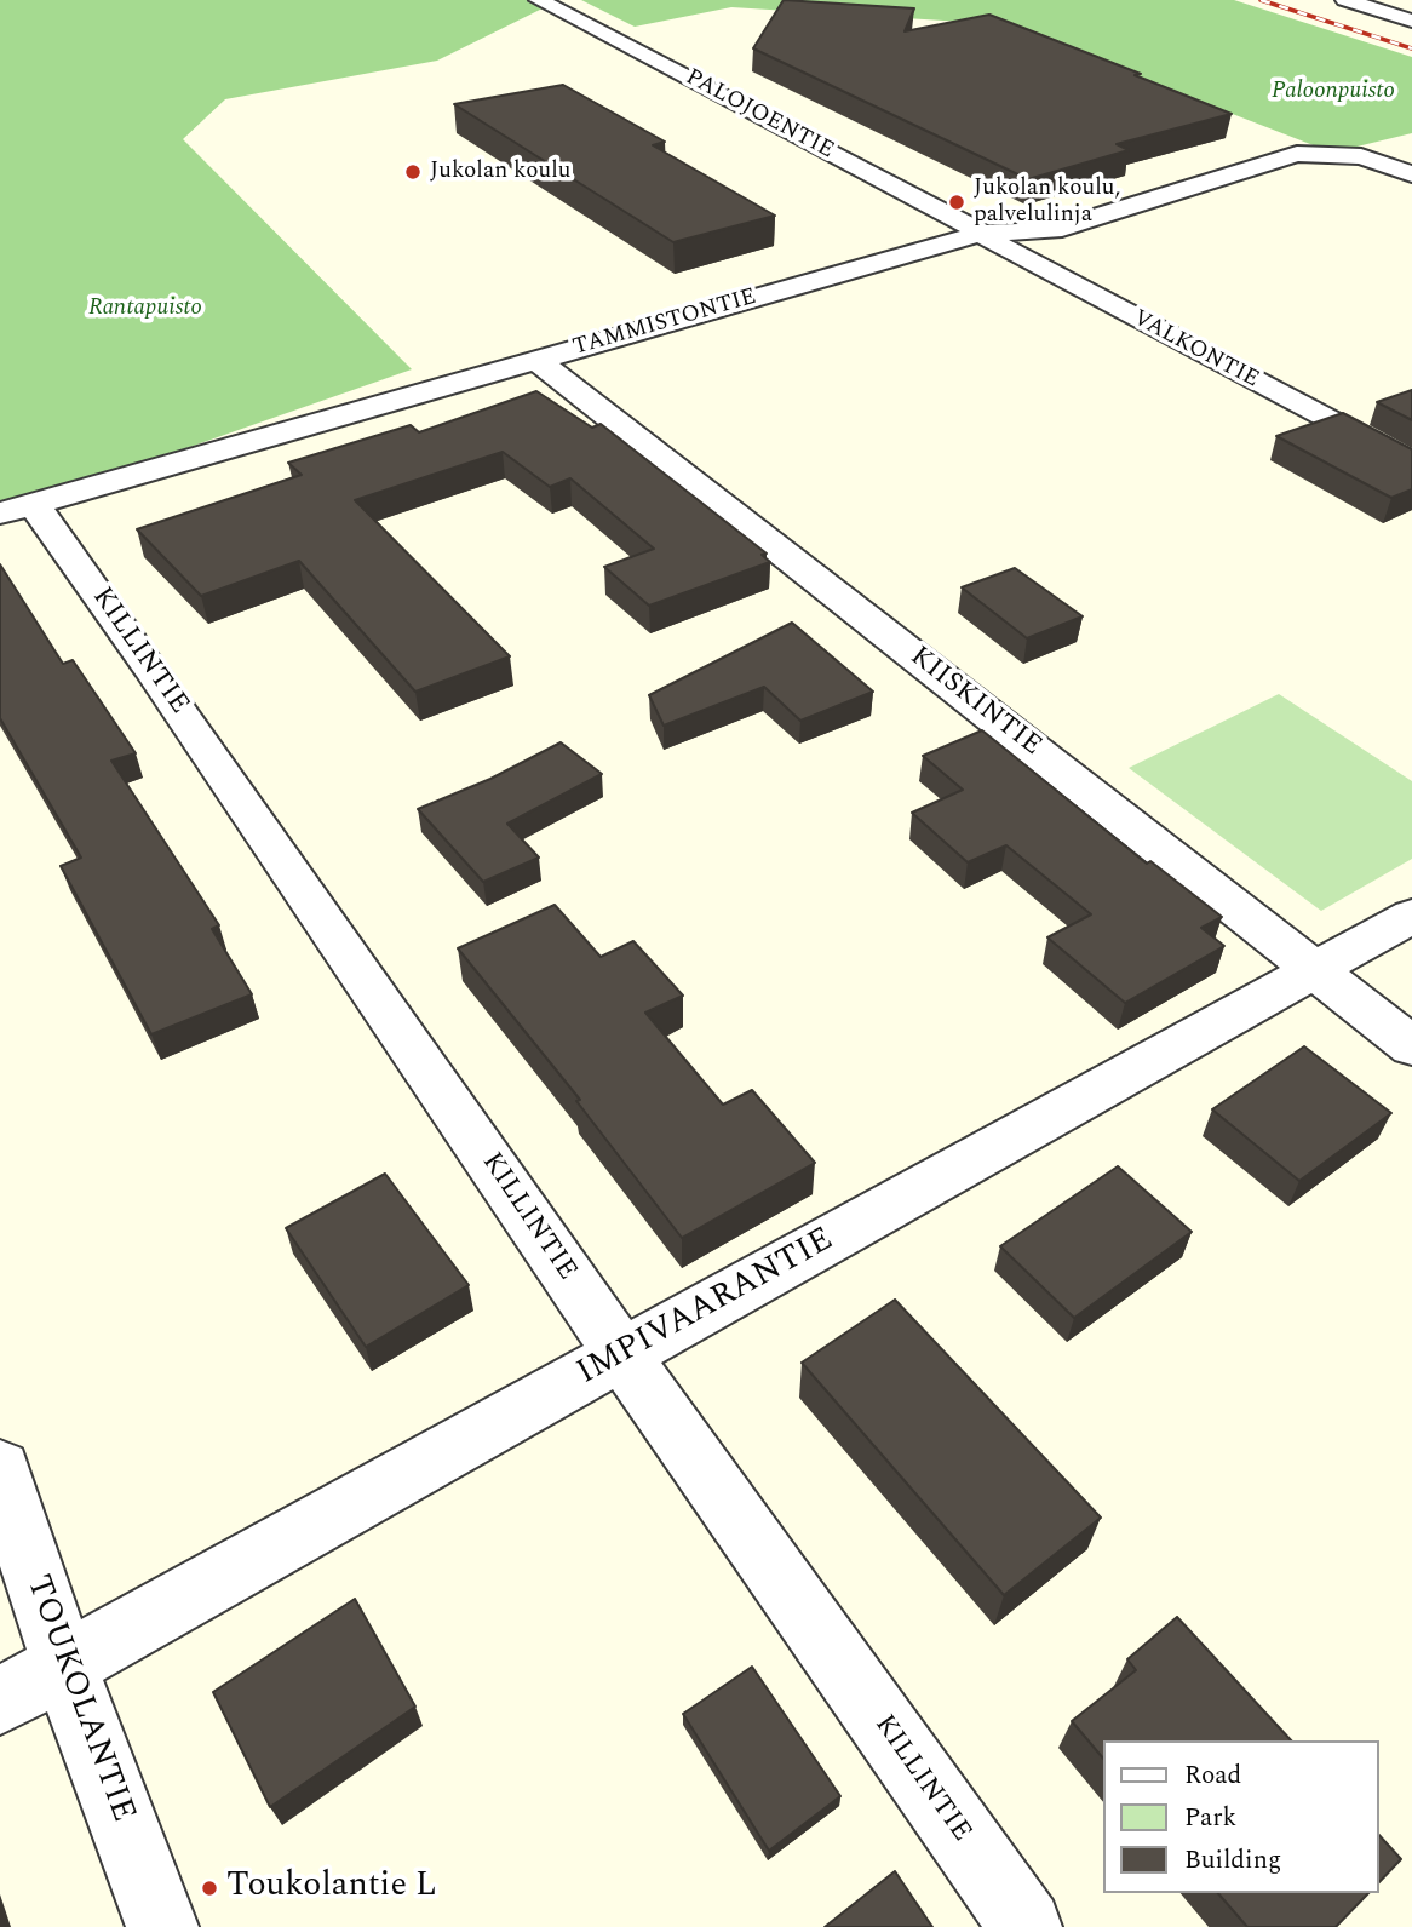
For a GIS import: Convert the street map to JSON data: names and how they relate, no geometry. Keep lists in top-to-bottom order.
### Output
{
  "streets": {
    "street": [
      "PALOJOENTIE",
      "TAMMISTONTIE",
      "VALKONTIE",
      "KILLINTIE",
      "KIISKINTIE",
      "IMPIVAARANTIE",
      "TOUKOLANTIE"
    ]
  },
  "crossings": [
    ["PALOJOENTIE", "TAMMISTONTIE"],
    ["PALOJOENTIE", "VALKONTIE"],
    ["TAMMISTONTIE", "VALKONTIE"],
    ["TAMMISTONTIE", "KILLINTIE"],
    ["TAMMISTONTIE", "KIISKINTIE"],
    ["KILLINTIE", "IMPIVAARANTIE"],
    ["KIISKINTIE", "IMPIVAARANTIE"],
    ["IMPIVAARANTIE", "TOUKOLANTIE"]
  ],
  "parks": ["Paloonpuisto", "Rantapuisto"],
  "places": ["Jukolan koulu", "Jukolan koulu, palvelulinja", "Toukolantie L"],
  "legend": ["Road", "Park", "Building"]
}
